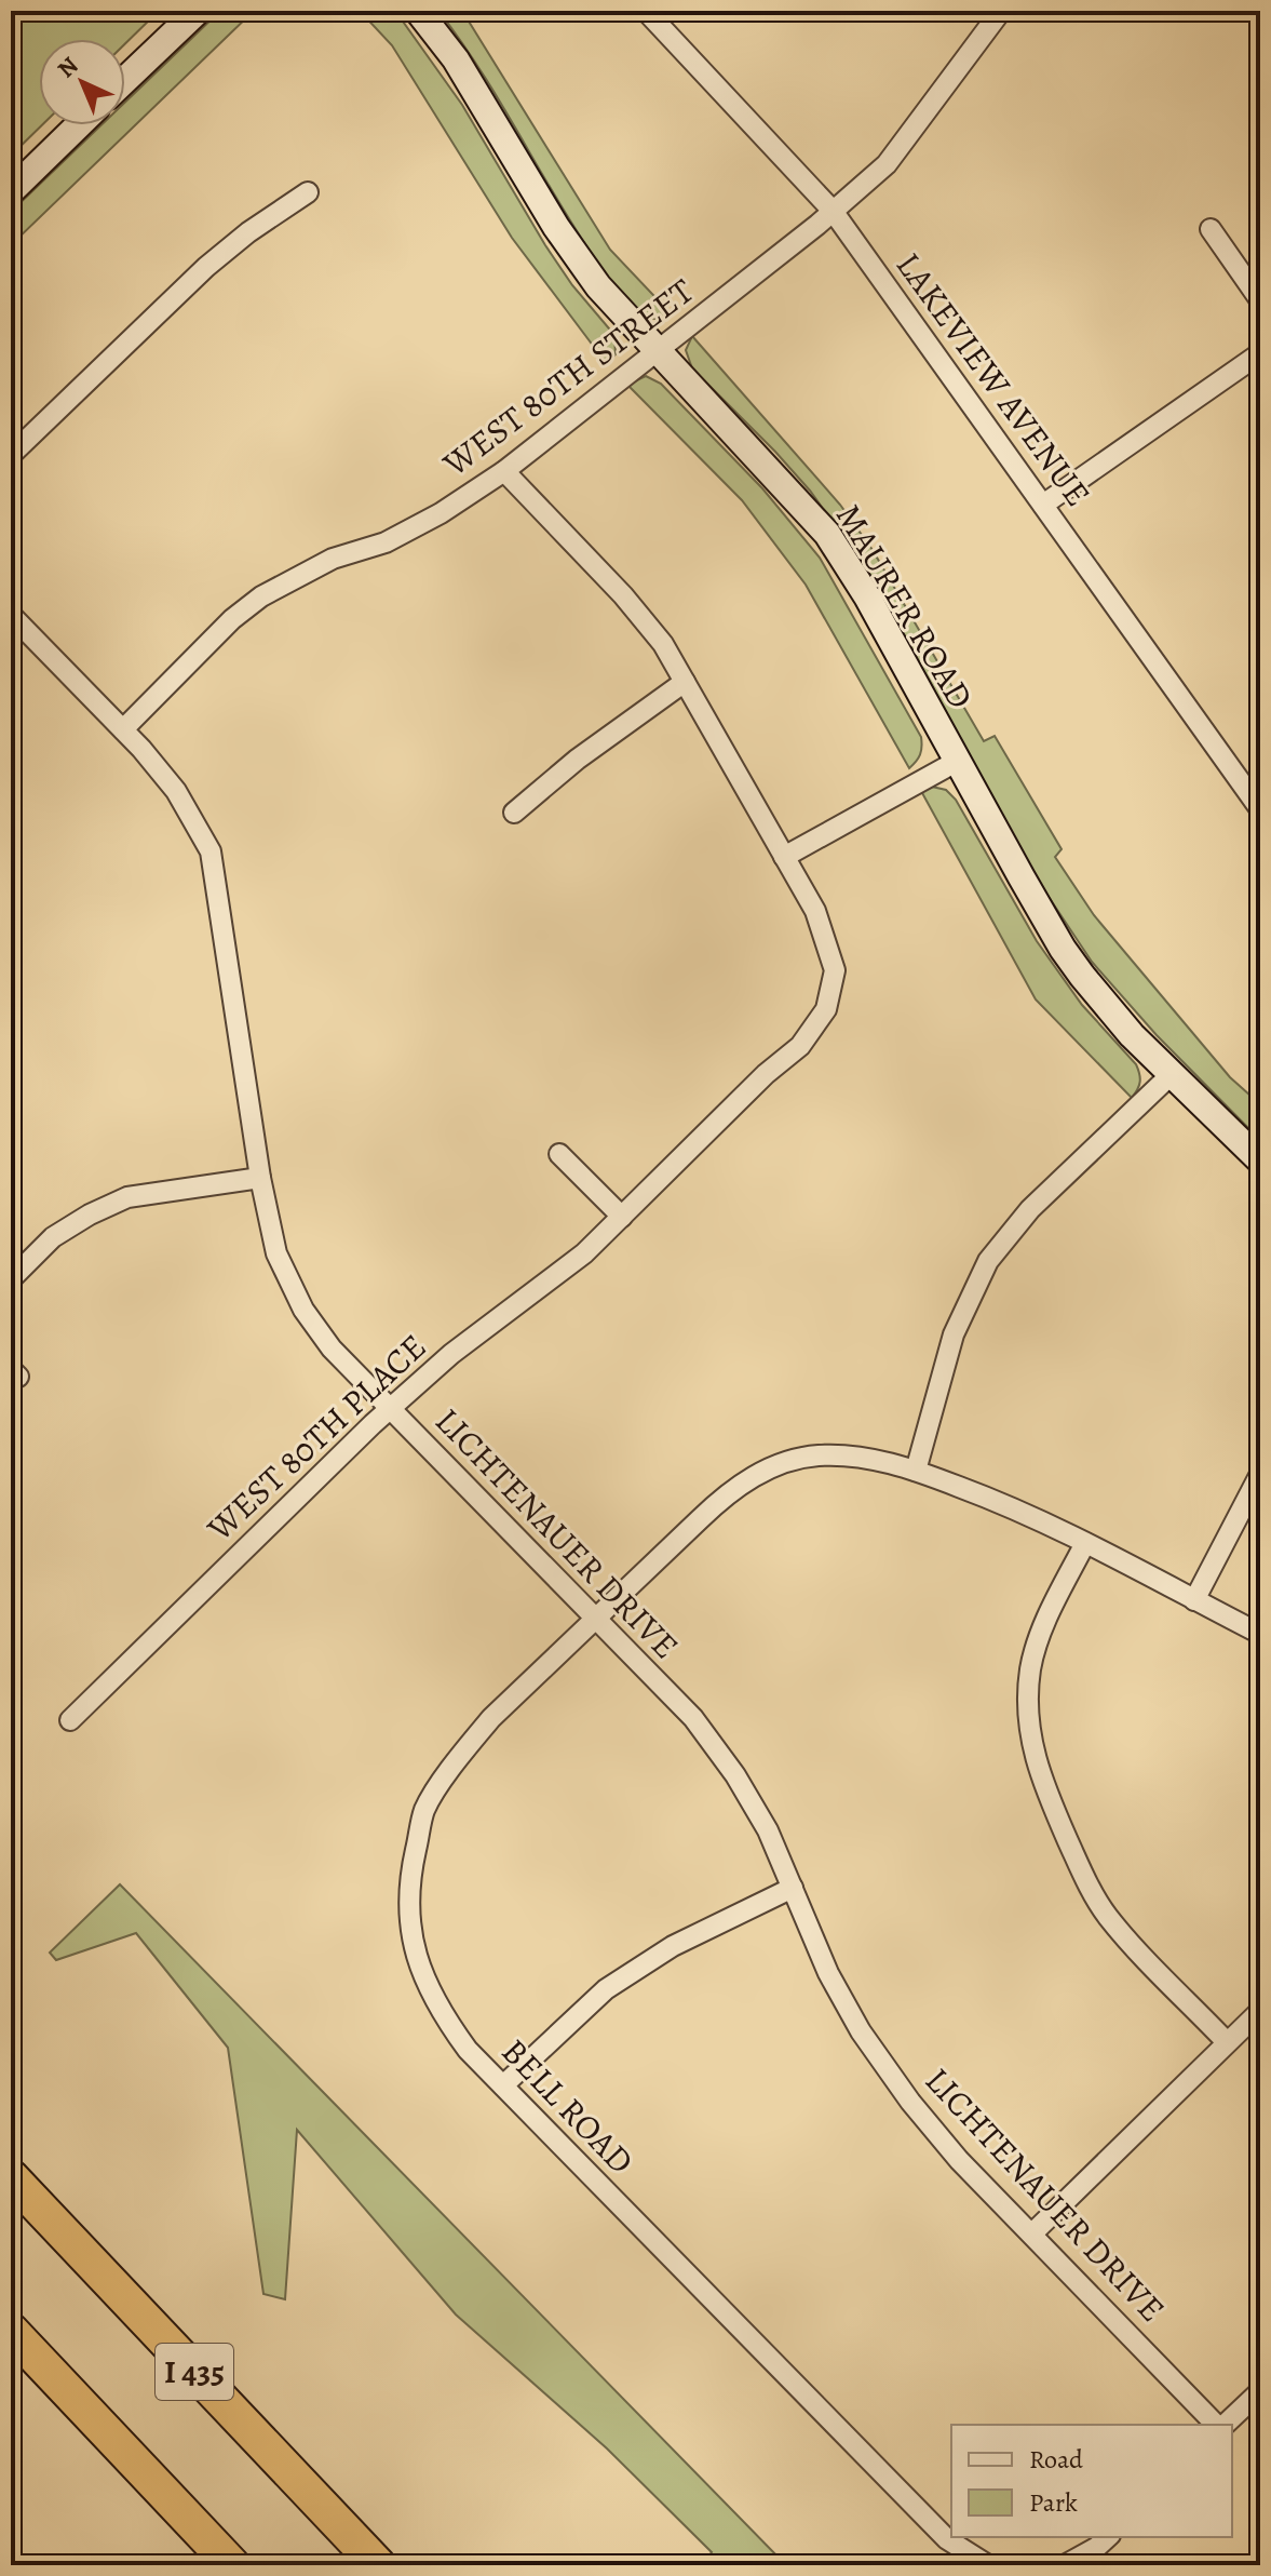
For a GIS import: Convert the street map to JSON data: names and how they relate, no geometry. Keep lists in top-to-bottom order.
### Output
{
  "streets": {
    "highway": ["I 435"],
    "street": [
      "WEST 80TH STREET",
      "LAKEVIEW AVENUE",
      "MAURER ROAD",
      "WEST 80TH PLACE",
      "LICHTENAUER DRIVE",
      "BELL ROAD"
    ]
  },
  "crossings": [
    ["WEST 80TH STREET", "LAKEVIEW AVENUE"],
    ["WEST 80TH STREET", "MAURER ROAD"],
    ["WEST 80TH STREET", "WEST 80TH PLACE"],
    ["WEST 80TH STREET", "LICHTENAUER DRIVE"],
    ["WEST 80TH PLACE", "LICHTENAUER DRIVE"],
    ["LICHTENAUER DRIVE", "BELL ROAD"]
  ],
  "legend": ["Road", "Park"],
  "north": "top left"
}
